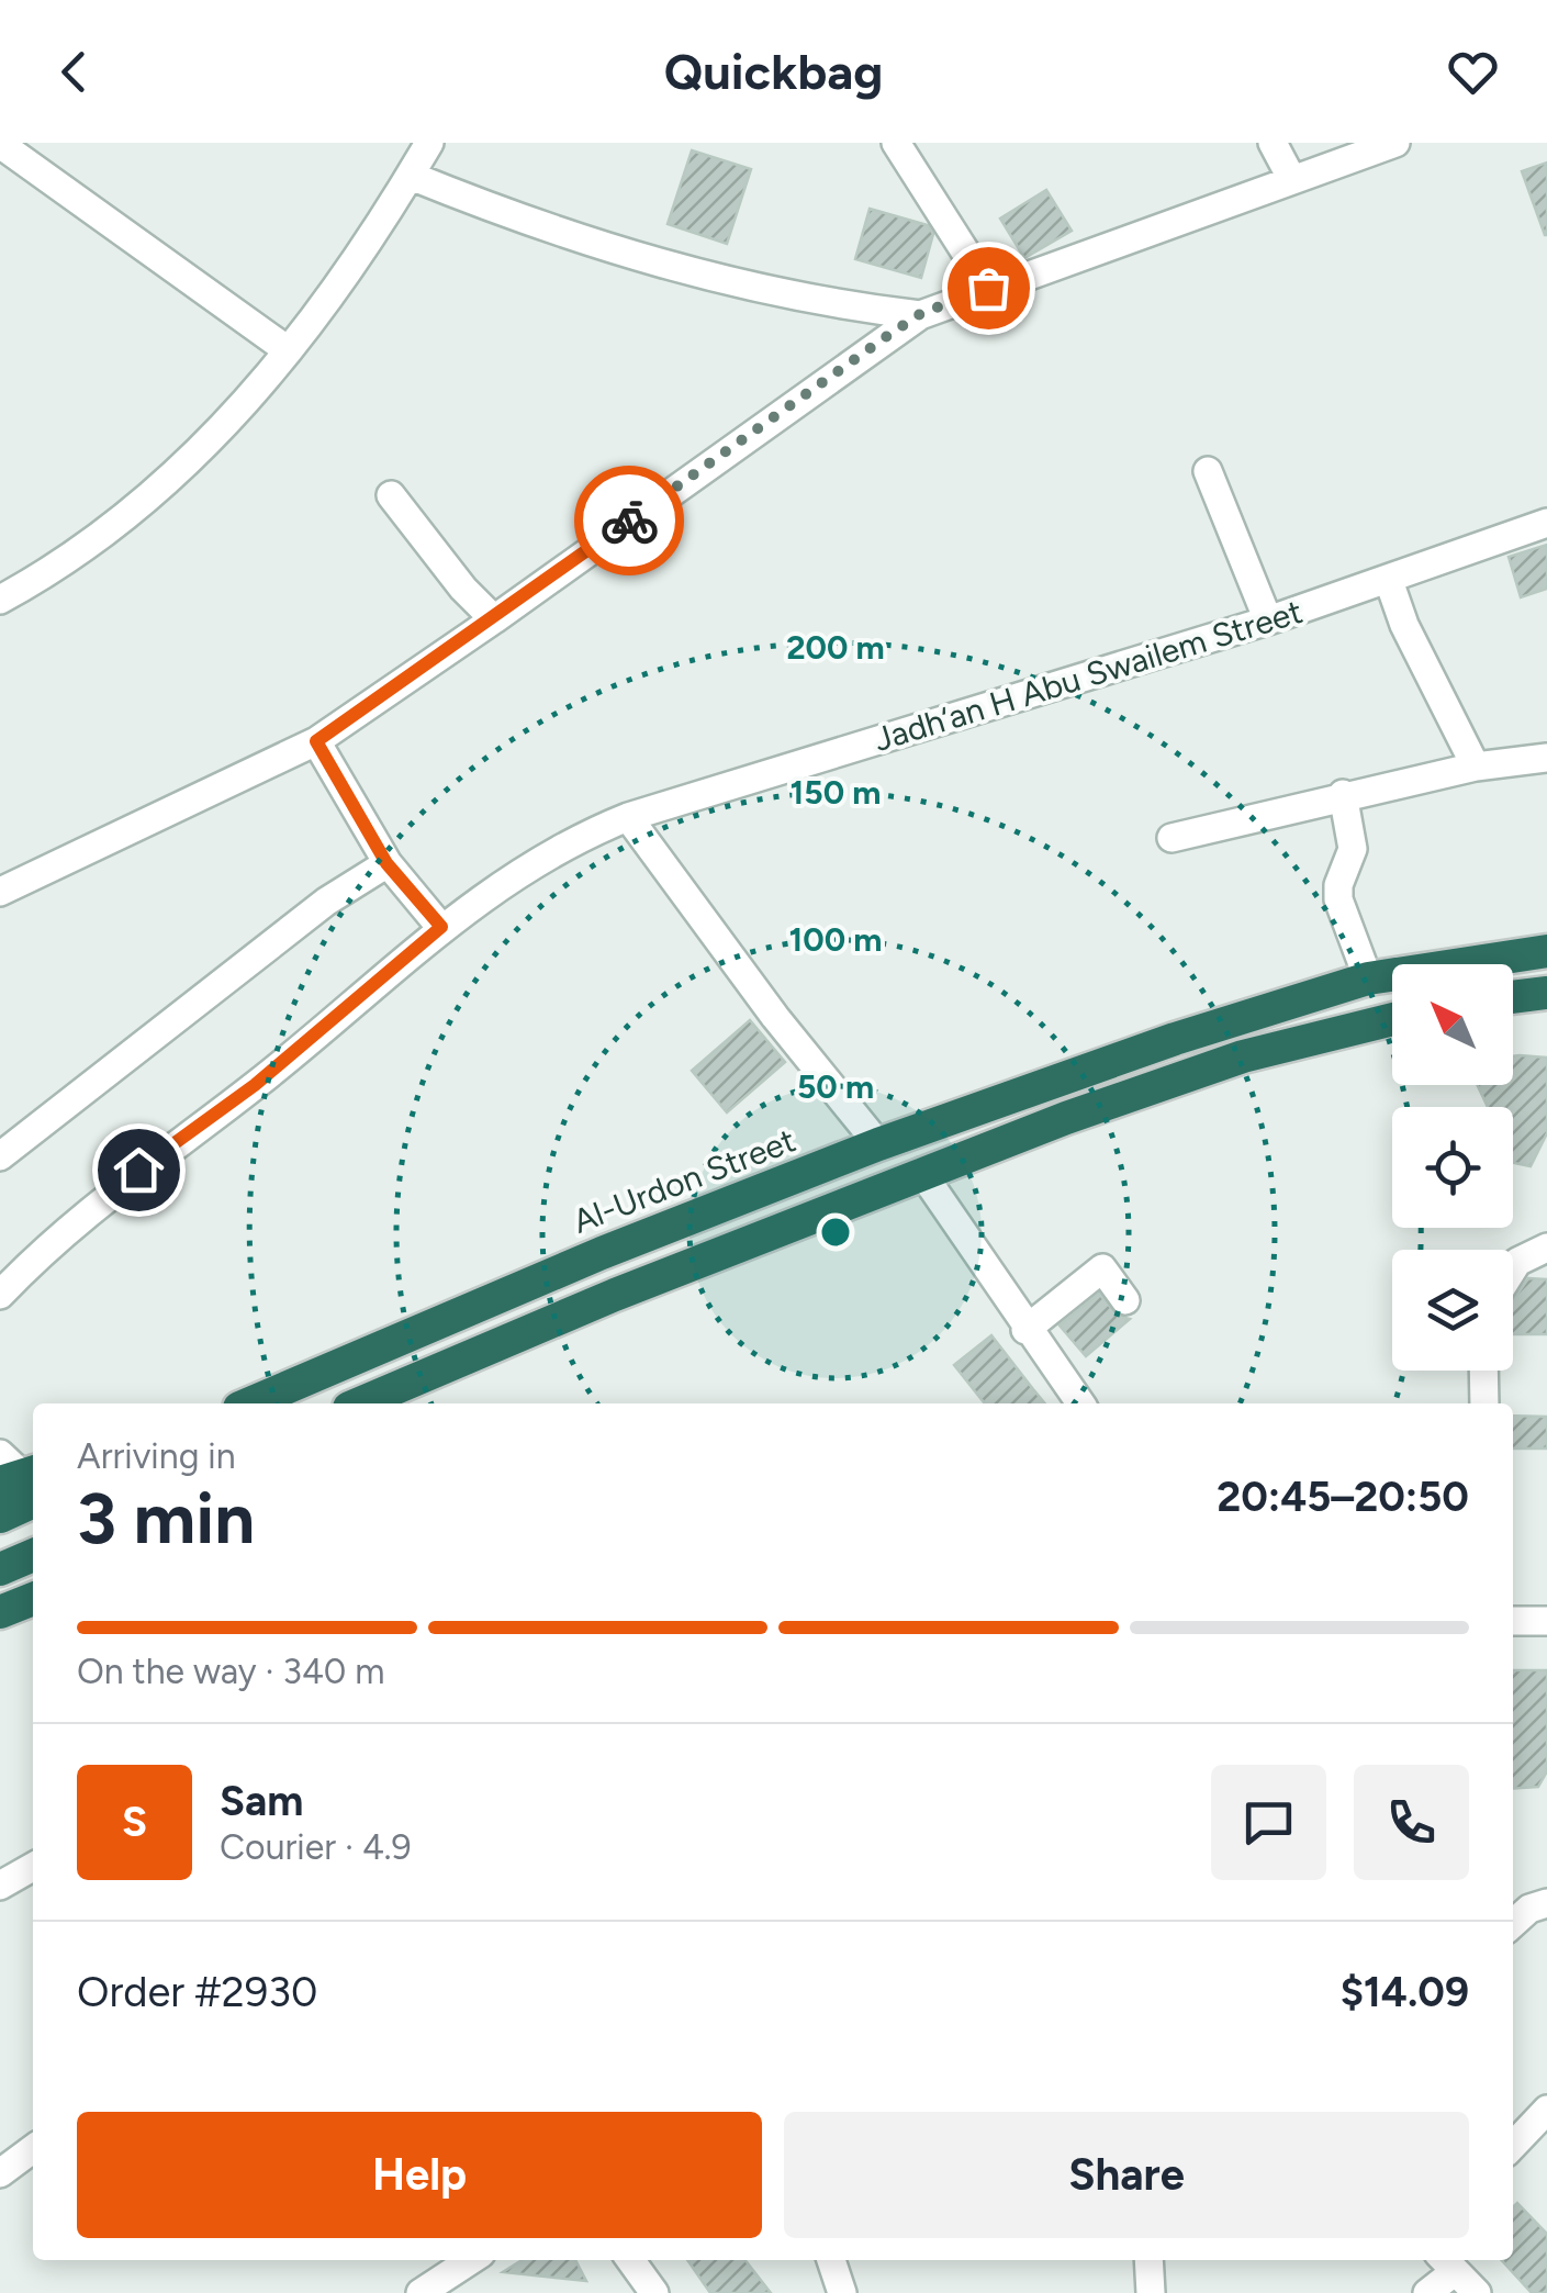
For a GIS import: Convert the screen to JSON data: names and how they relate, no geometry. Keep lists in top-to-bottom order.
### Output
{
  "streets": {
    "highway": ["Al-Urdon Street"],
    "street": ["Jadh‘an H Abu Swailem Street"]
  },
  "north": "top left",
  "page": {
    "header": "Quickbag",
    "heading": ["3 min", "Arriving in", "20:45–20:50"],
    "panel": [
      "Sam",
      "Courier · 4.9",
      "Order #2930",
      "$14.09"
    ],
    "bar": "On the way · 340 m",
    "round": "S",
    "buttons": ["Help", "Share"]
  },
  "rings": [
    "200 m",
    "150 m",
    "100 m",
    "50 m"
  ]
}
